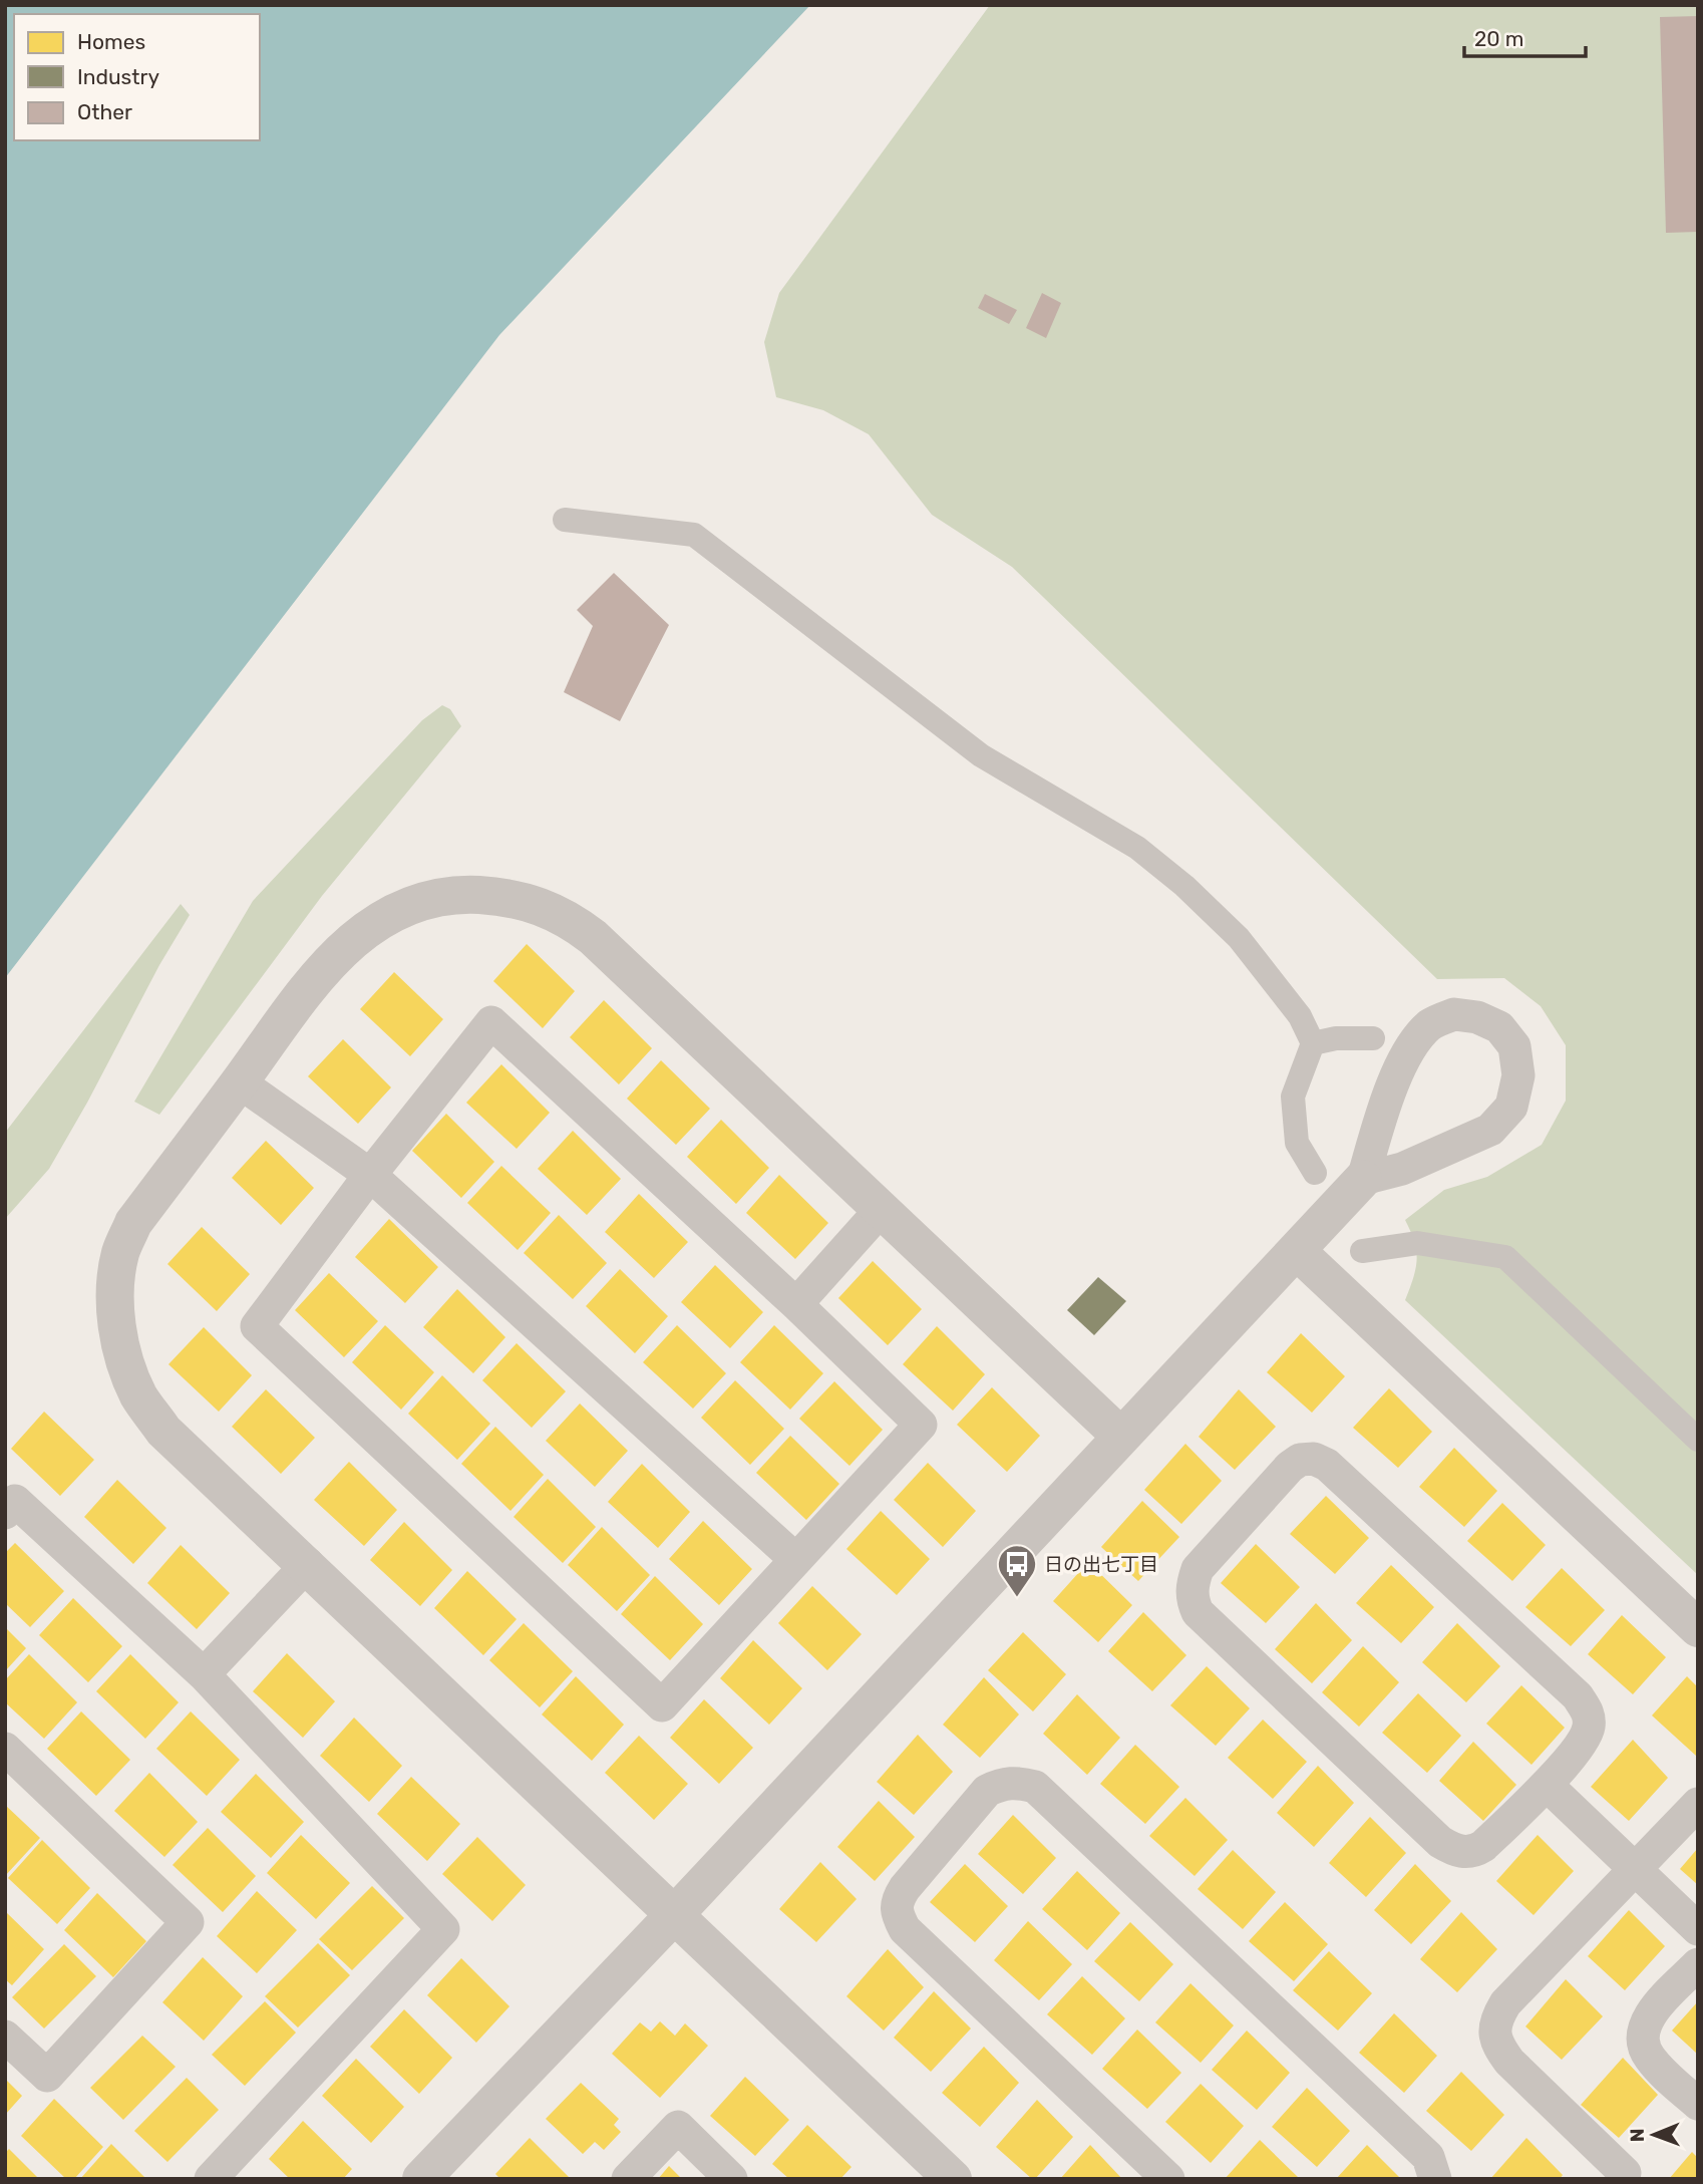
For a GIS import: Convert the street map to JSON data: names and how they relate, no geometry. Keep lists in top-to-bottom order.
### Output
{
  "places": {
    "bus stop": ["日の出七丁目"]
  },
  "legend": ["Homes", "Industry", "Other"],
  "scale_bar": "20 m",
  "north": "left"
}
